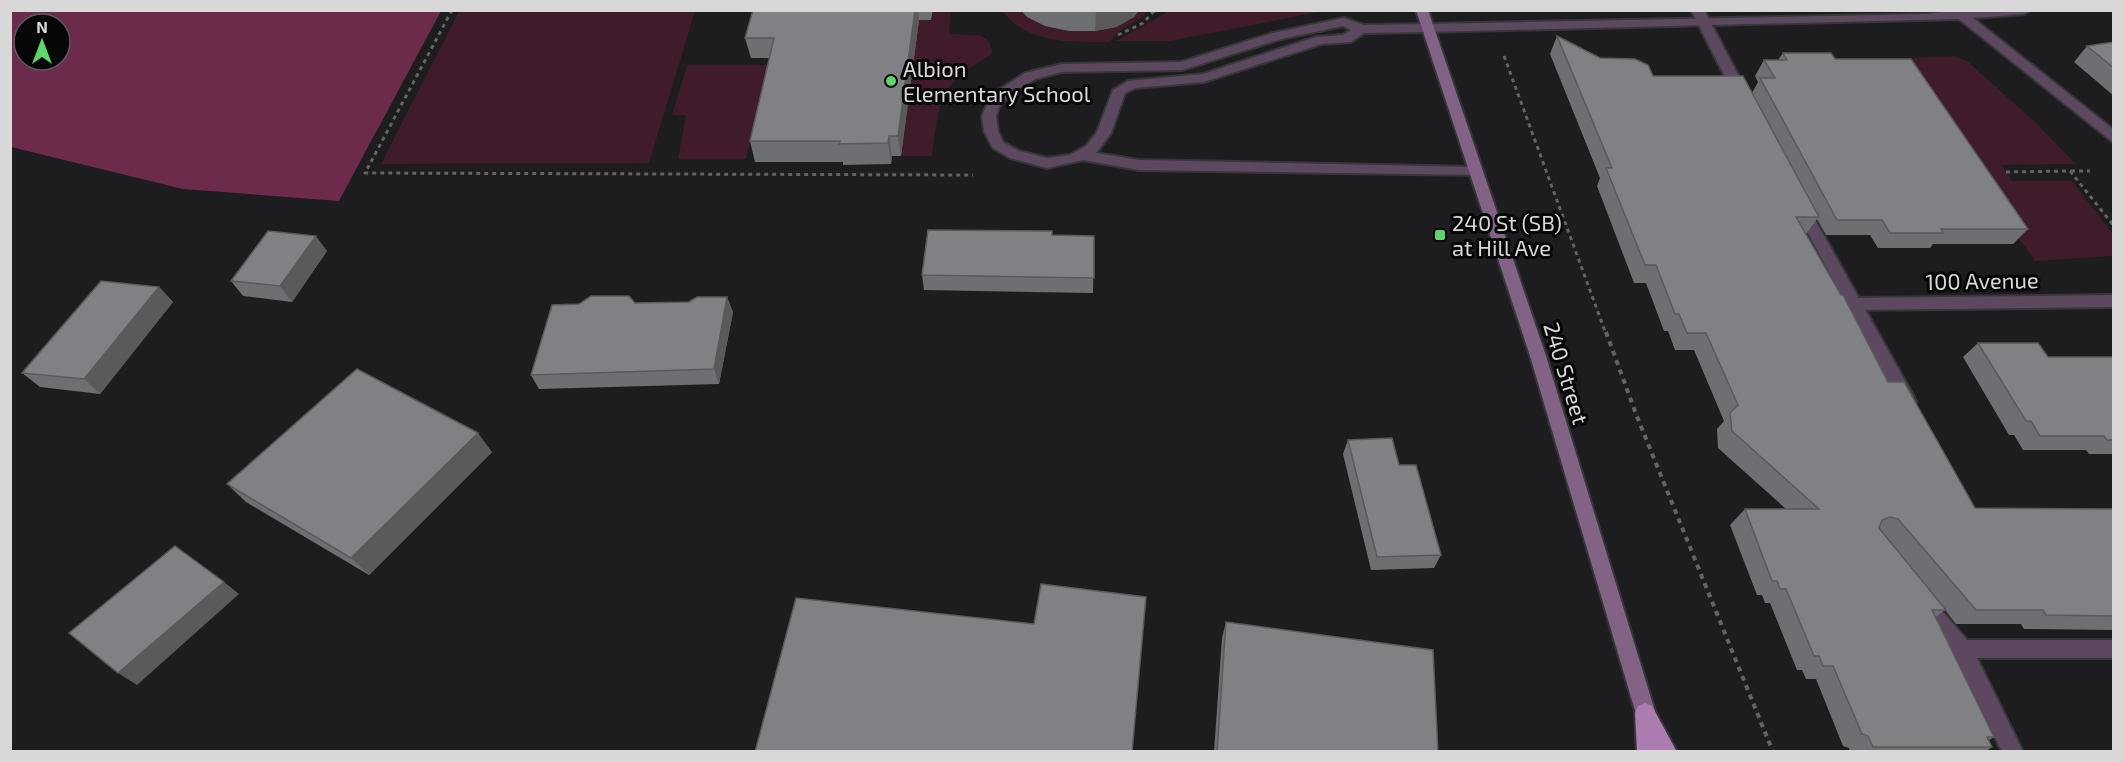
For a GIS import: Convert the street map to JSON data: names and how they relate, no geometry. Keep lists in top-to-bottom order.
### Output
{
  "streets": {
    "main road": ["240 Street"],
    "street": ["100 Avenue"]
  },
  "places": {
    "other": ["Albion Elementary School"],
    "transit": ["240 St (SB) at Hill Ave"]
  },
  "north": "top"
}
